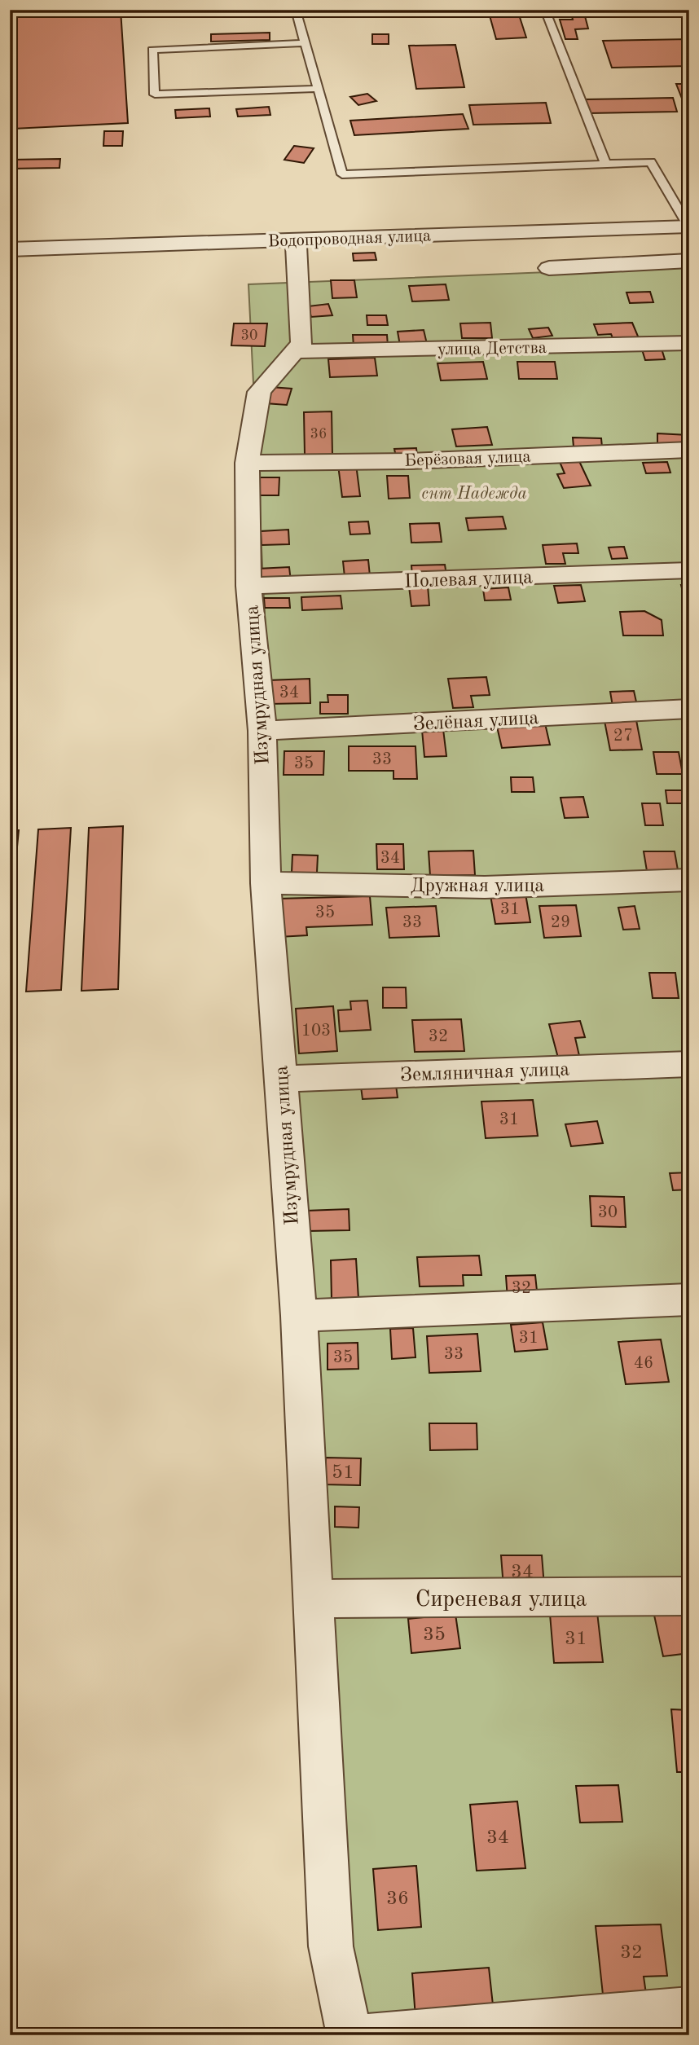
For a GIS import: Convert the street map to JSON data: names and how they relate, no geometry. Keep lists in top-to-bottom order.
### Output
{
  "streets": {
    "street": [
      "Водопроводная улица",
      "улица Детства",
      "Берёзовая улица",
      "Полевая улица",
      "Изумрудная улица",
      "Зелёная улица",
      "Дружная улица",
      "Земляничная улица",
      "Сиреневая улица"
    ]
  },
  "crossings": [
    ["улица Детства", "Изумрудная улица"],
    ["Берёзовая улица", "Изумрудная улица"],
    ["Полевая улица", "Изумрудная улица"],
    ["Изумрудная улица", "Зелёная улица"],
    ["Изумрудная улица", "Дружная улица"],
    ["Изумрудная улица", "Земляничная улица"],
    ["Изумрудная улица", "Сиреневая улица"]
  ],
  "parks": ["снт Надежда"],
  "house_numbers": [
    "30",
    "36",
    "34",
    "27",
    "33",
    "35",
    "34",
    "31",
    "35",
    "33",
    "29",
    "103",
    "32",
    "31",
    "30",
    "32",
    "31",
    "33",
    "35",
    "46",
    "51",
    "34",
    "35",
    "31",
    "34",
    "36",
    "32"
  ]
}
